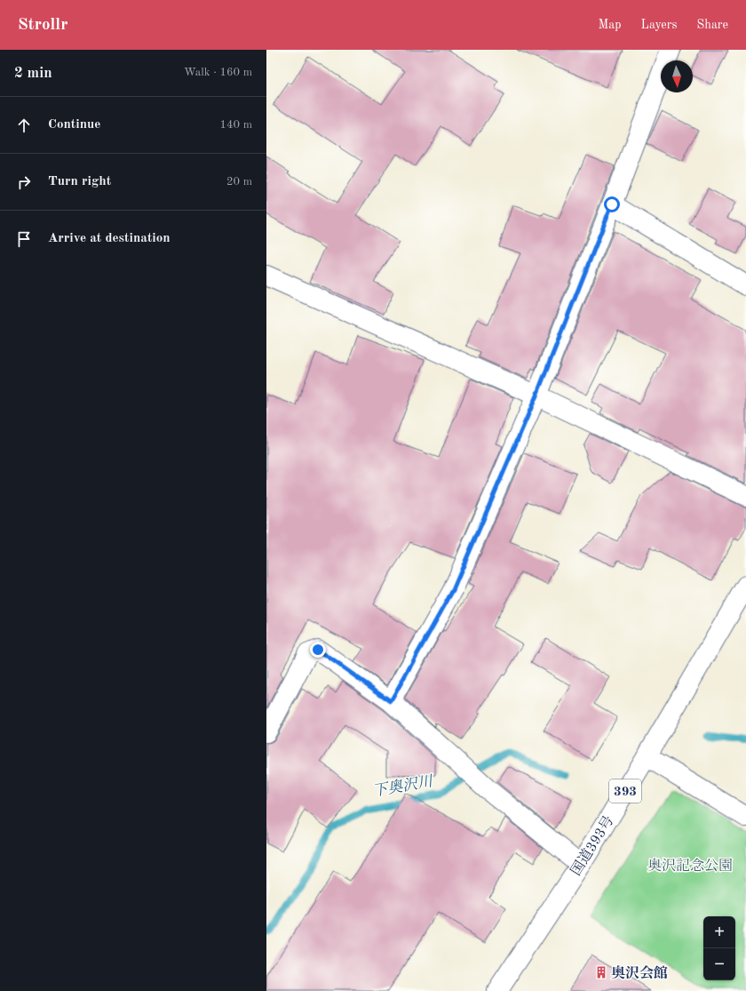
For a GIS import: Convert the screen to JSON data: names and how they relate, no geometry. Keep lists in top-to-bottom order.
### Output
{
  "streets": {
    "main road": ["393", "国道393号"]
  },
  "water": ["下奥沢川"],
  "parks": ["奥沢記念公園"],
  "places": {
    "building": ["奥沢会館"]
  },
  "north": "bottom",
  "page": {
    "header": "Strollr",
    "nav": ["Map", "Layers", "Share"],
    "heading": ["2 min", "Walk · 160 m"],
    "list": [
      ["Continue", "140 m"],
      ["Turn right", "20 m"],
      "Arrive at destination"
    ],
    "map_buttons": ["+", "−"]
  }
}
